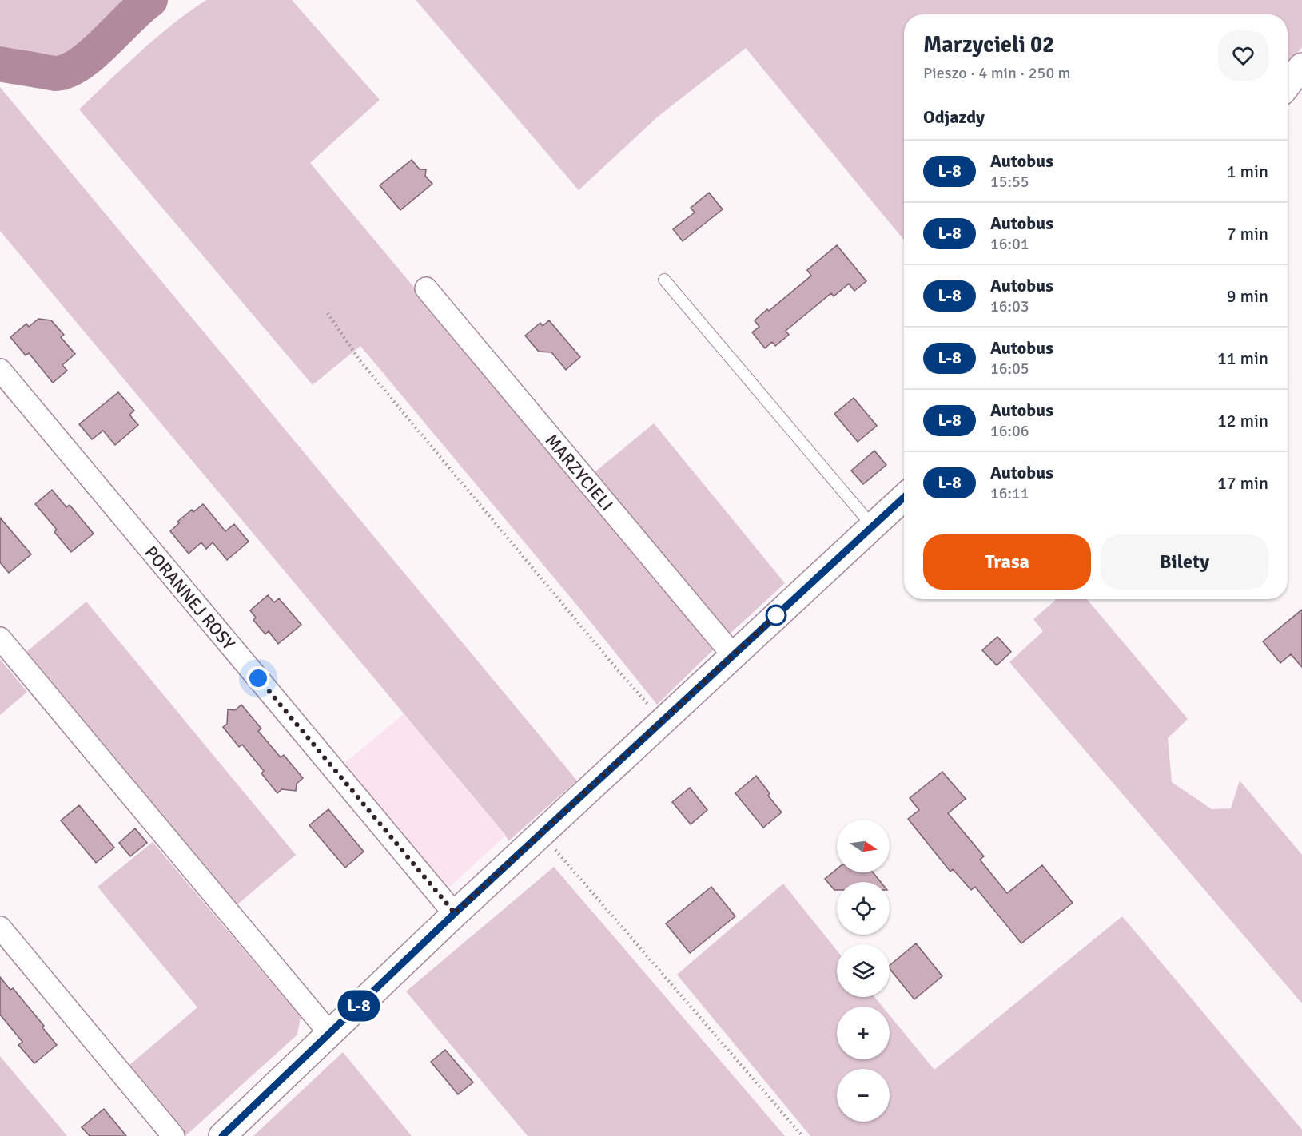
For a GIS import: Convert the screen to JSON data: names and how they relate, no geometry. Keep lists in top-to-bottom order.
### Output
{
  "streets": {
    "street": ["MARZYCIELI", "PORANNEJ ROSY"]
  },
  "lines": ["bus line L-8"],
  "north": "right",
  "page": {
    "on_map": "L-8",
    "heading": [
      ["Marzycieli 02", "Pieszo · 4 min · 250 m"],
      "Odjazdy"
    ],
    "list": [
      {
        "mark": "L-8",
        "name": "Autobus",
        "note": "15:55",
        "value": "1 min"
      },
      {
        "mark": "L-8",
        "name": "Autobus",
        "note": "16:01",
        "value": "7 min"
      },
      {
        "mark": "L-8",
        "name": "Autobus",
        "note": "16:03",
        "value": "9 min"
      },
      {
        "mark": "L-8",
        "name": "Autobus",
        "note": "16:05",
        "value": "11 min"
      },
      {
        "mark": "L-8",
        "name": "Autobus",
        "note": "16:06",
        "value": "12 min"
      },
      {
        "mark": "L-8",
        "name": "Autobus",
        "note": "16:11",
        "value": "17 min"
      }
    ],
    "buttons": ["Trasa", "Bilety"],
    "map_buttons": ["+", "−"]
  }
}
